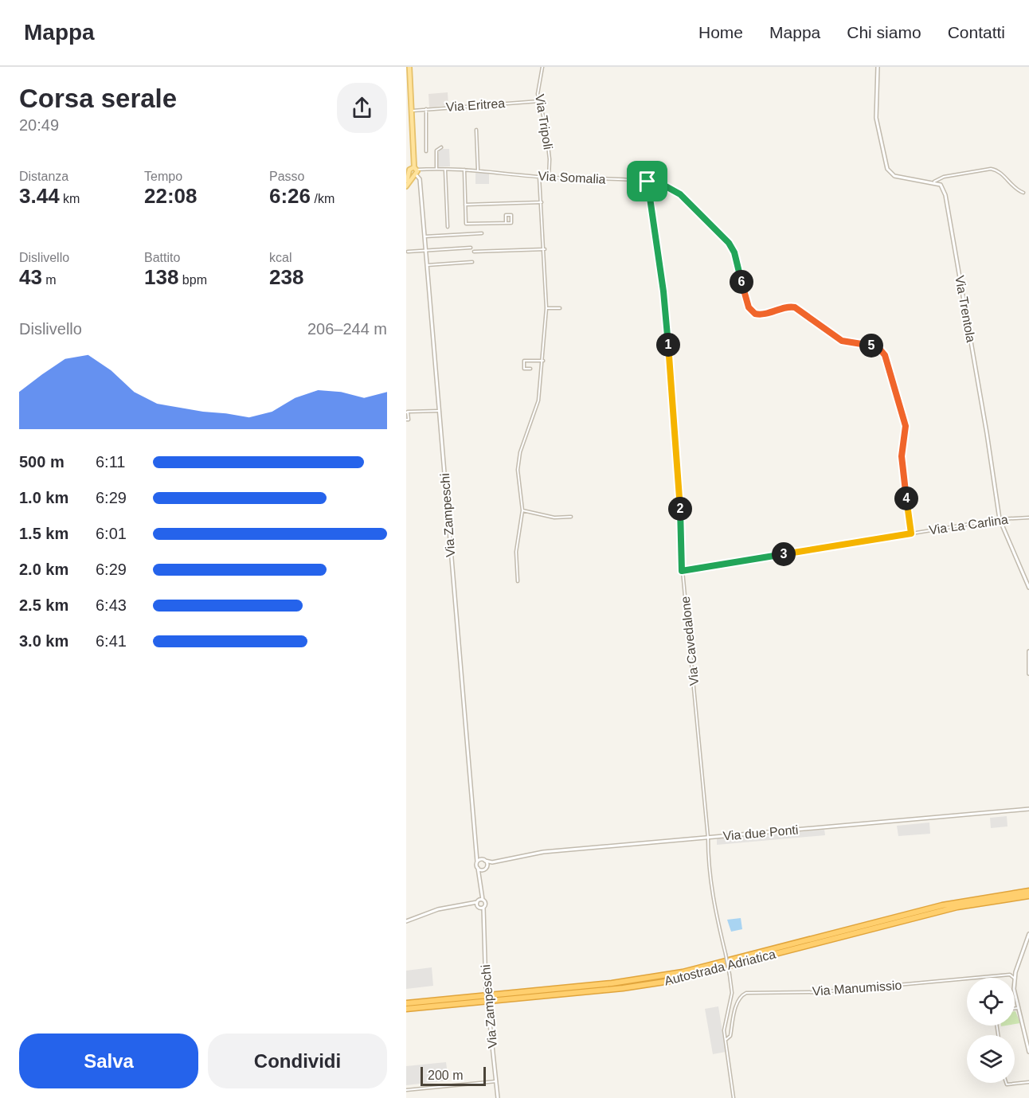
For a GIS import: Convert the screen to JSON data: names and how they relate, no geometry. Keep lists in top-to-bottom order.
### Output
{
  "streets": {
    "highway": ["Autostrada Adriatica"],
    "street": [
      "Via Eritrea",
      "Via Tripoli",
      "Via Somalia",
      "Via Trentola",
      "Via Zampeschi",
      "Via La Carlina",
      "Via Cavedalone",
      "Via due Ponti",
      "Via Manumissio"
    ]
  },
  "crossings": [
    ["Via Eritrea", "Via Tripoli"],
    ["Via Tripoli", "Via Somalia"],
    ["Via Somalia", "Via Zampeschi"],
    ["Via Somalia", "Via La Carlina"],
    ["Via Somalia", "Via Cavedalone"],
    ["Via Trentola", "Via La Carlina"],
    ["Via Zampeschi", "Via due Ponti"],
    ["Via La Carlina", "Via Cavedalone"],
    ["Via Cavedalone", "Via due Ponti"],
    ["Via Cavedalone", "Via Manumissio"]
  ],
  "scale_bar": "200 m",
  "page": {
    "header": "Mappa",
    "nav": [
      "Home",
      "Mappa",
      "Chi siamo",
      "Contatti"
    ],
    "heading": ["Corsa serale", "20:49"],
    "stats": [
      ["Distanza", "3.44 km"],
      ["Tempo", "22:08"],
      ["Passo", "6:26 /km"],
      ["Dislivello", "43 m"],
      ["Battito", "138 bpm"],
      ["kcal", "238"]
    ],
    "pins": [
      "6",
      "1",
      "5",
      "4",
      "2",
      "3"
    ],
    "chart": ["Dislivello", "206–244 m"],
    "list": [
      {
        "name": "500 m",
        "note": "6:11"
      },
      {
        "name": "1.0 km",
        "note": "6:29"
      },
      {
        "name": "1.5 km",
        "note": "6:01"
      },
      {
        "name": "2.0 km",
        "note": "6:29"
      },
      {
        "name": "2.5 km",
        "note": "6:43"
      },
      {
        "name": "3.0 km",
        "note": "6:41"
      }
    ],
    "buttons": ["Salva", "Condividi"],
    "scale": "200 m"
  }
}
